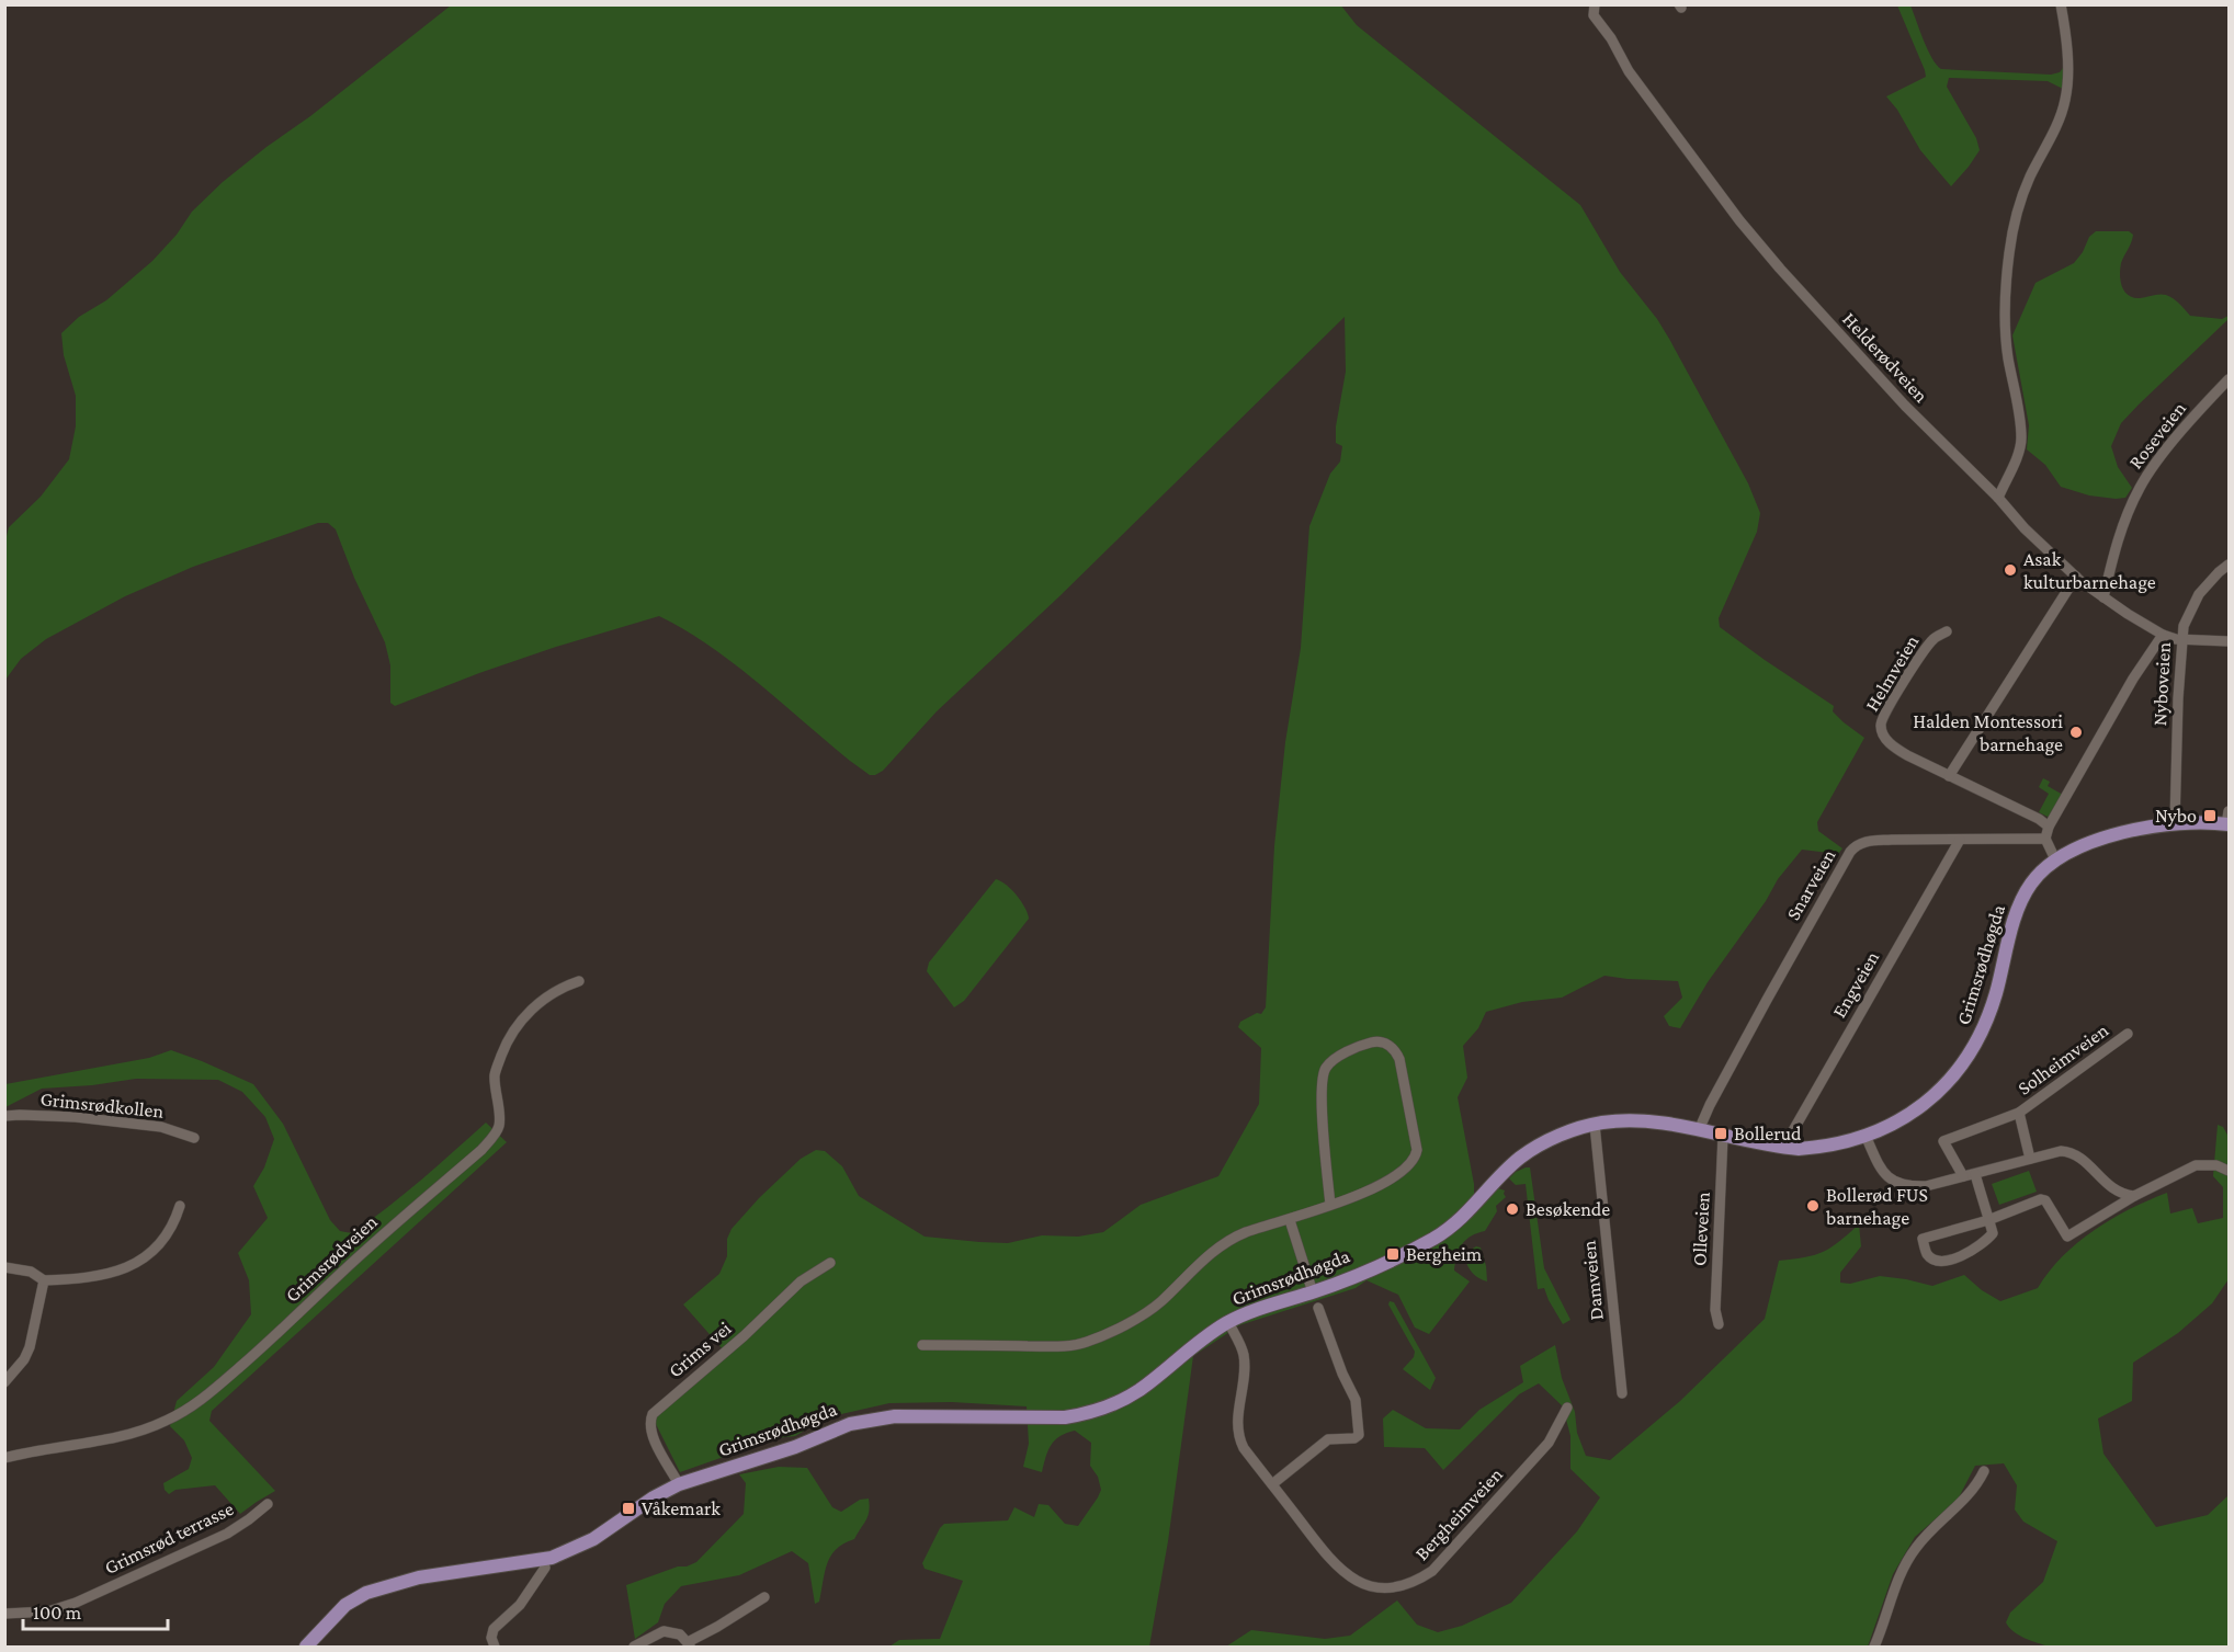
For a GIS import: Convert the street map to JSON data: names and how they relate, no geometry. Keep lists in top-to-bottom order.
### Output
{
  "streets": {
    "main road": ["Grimsrødhøgda"],
    "street": [
      "Helderødveien",
      "Roseveien",
      "Helmveien",
      "Nyboveien",
      "Snarveien",
      "Engveien",
      "Solheimveien",
      "Grimsrødkollen",
      "Olleveien",
      "Grimsrødveien",
      "Damveien",
      "Grims vei",
      "Bergheimveien",
      "Grimsrød terrasse"
    ]
  },
  "crossings": [
    ["Helderødveien", "Roseveien"],
    ["Helderødveien", "Nyboveien"],
    ["Nyboveien", "Grimsrødhøgda"],
    ["Snarveien", "Grimsrødhøgda"],
    ["Snarveien", "Engveien"],
    ["Grimsrødhøgda", "Engveien"],
    ["Grimsrødhøgda", "Olleveien"],
    ["Grimsrødhøgda", "Damveien"],
    ["Grimsrødhøgda", "Grims vei"],
    ["Grimsrødhøgda", "Bergheimveien"]
  ],
  "places": {
    "other": [
      "Asak kulturbarnehage",
      "Halden Montessori barnehage",
      "Bollerød FUS barnehage",
      "Besøkende"
    ],
    "transit": [
      "Nybo",
      "Bollerud",
      "Bergheim",
      "Våkemark"
    ]
  },
  "scale_bar": "100 m"
}
